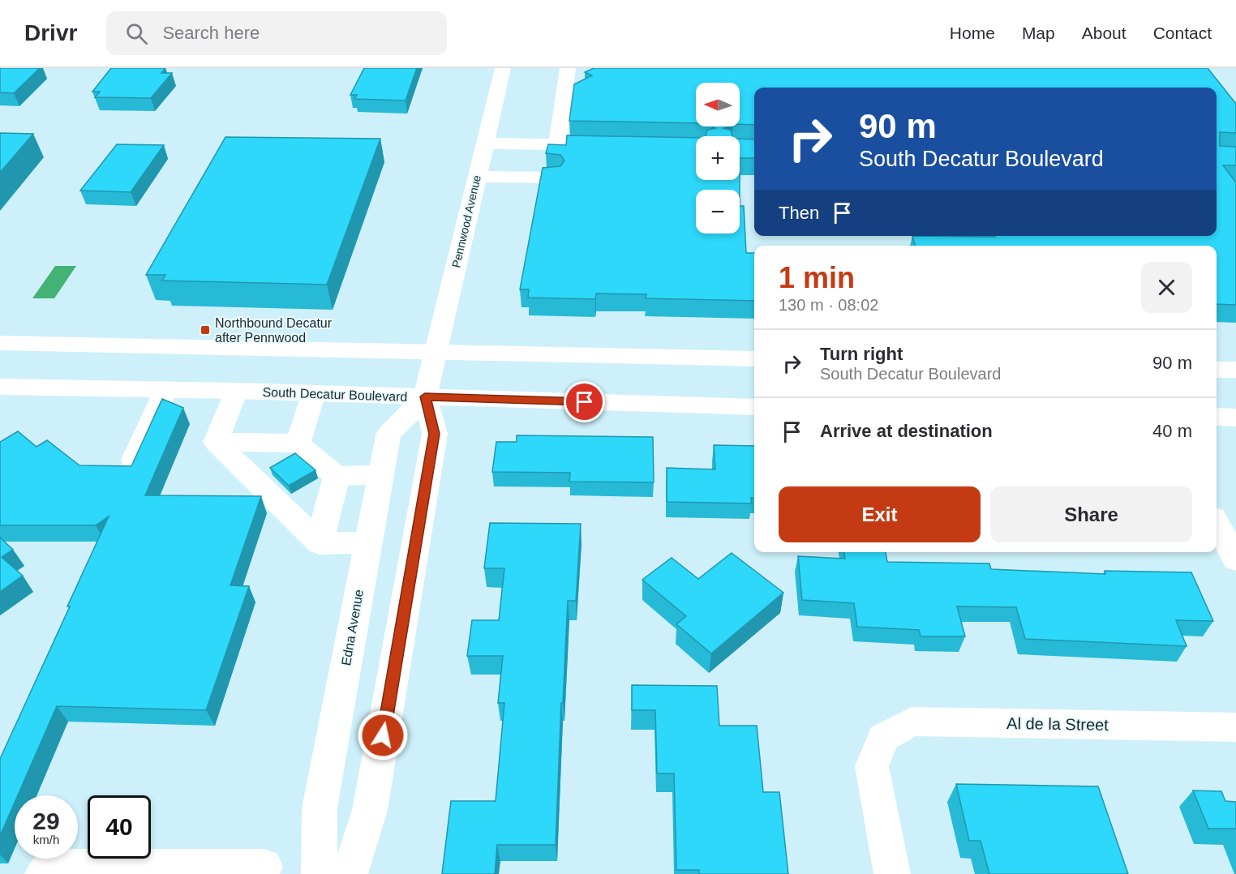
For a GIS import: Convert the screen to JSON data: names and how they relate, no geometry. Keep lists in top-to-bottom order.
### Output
{
  "streets": {
    "street": [
      "Pennwood Avenue",
      "South Decatur Boulevard",
      "Edna Avenue",
      "Al de la Street"
    ]
  },
  "crossings": [
    ["Pennwood Avenue", "South Decatur Boulevard"],
    ["Pennwood Avenue", "Edna Avenue"],
    ["South Decatur Boulevard", "Edna Avenue"]
  ],
  "places": {
    "transit": ["Northbound Decatur after Pennwood"]
  },
  "north": "left",
  "page": {
    "header": "Drivr",
    "search": "Search here",
    "nav": [
      "Home",
      "Map",
      "About",
      "Contact"
    ],
    "map_buttons": ["+", "−"],
    "turn": ["90 m", "South Decatur Boulevard"],
    "then": "Then",
    "heading": ["1 min", "130 m · 08:02"],
    "list": [
      {
        "name": "Turn right",
        "note": "South Decatur Boulevard",
        "value": "90 m"
      },
      {
        "name": "Arrive at destination",
        "value": "40 m"
      }
    ],
    "buttons": ["Exit", "Share"],
    "speed": "29 km/h",
    "limit": "40"
  }
}
